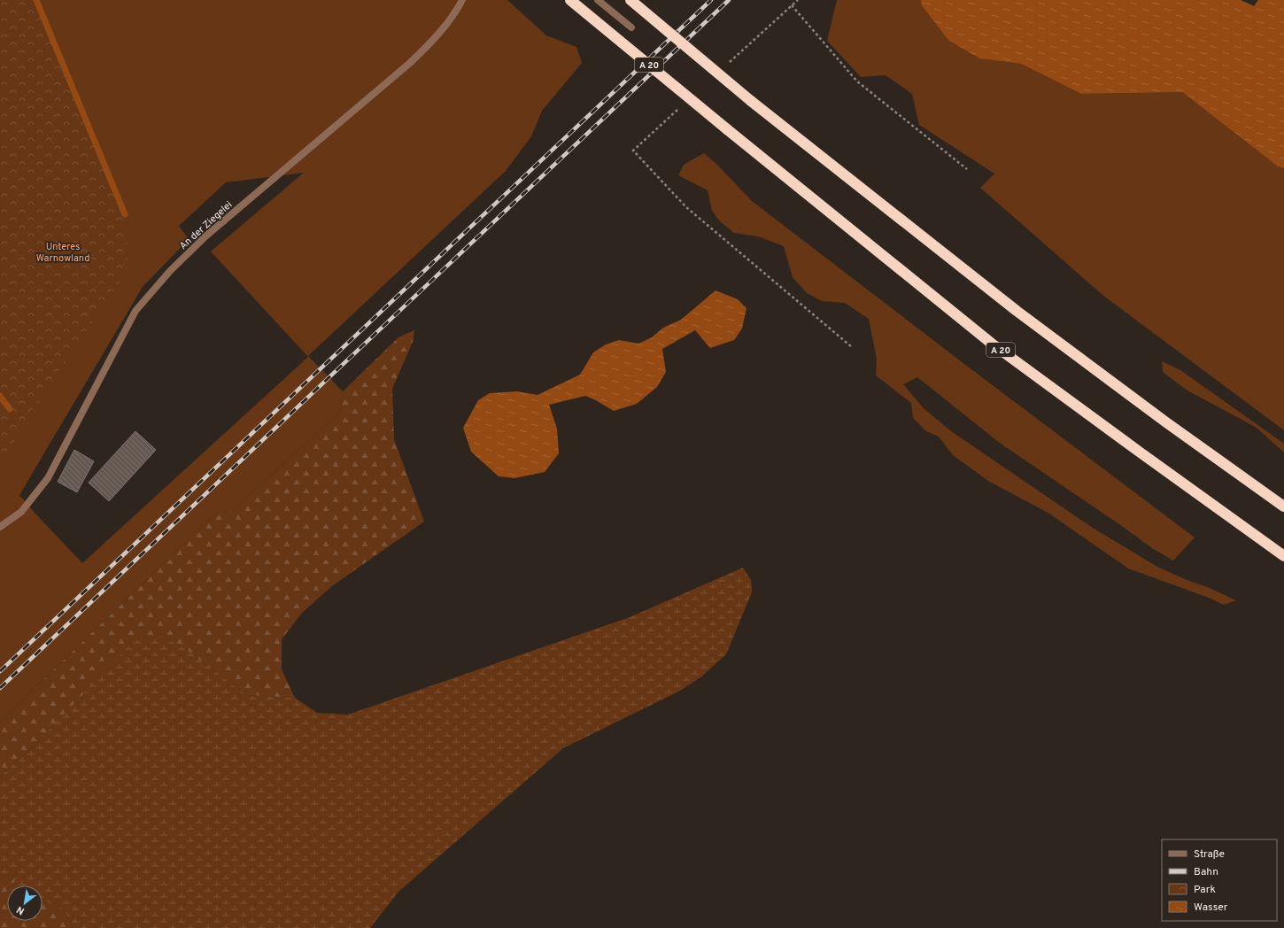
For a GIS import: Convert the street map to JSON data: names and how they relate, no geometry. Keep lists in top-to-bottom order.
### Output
{
  "streets": {
    "highway": ["A 20"],
    "street": ["An der Ziegelei"]
  },
  "parks": ["Unteres Warnowland"],
  "legend": [
    "Straße",
    "Bahn",
    "Park",
    "Wasser"
  ],
  "north": "bottom left"
}
